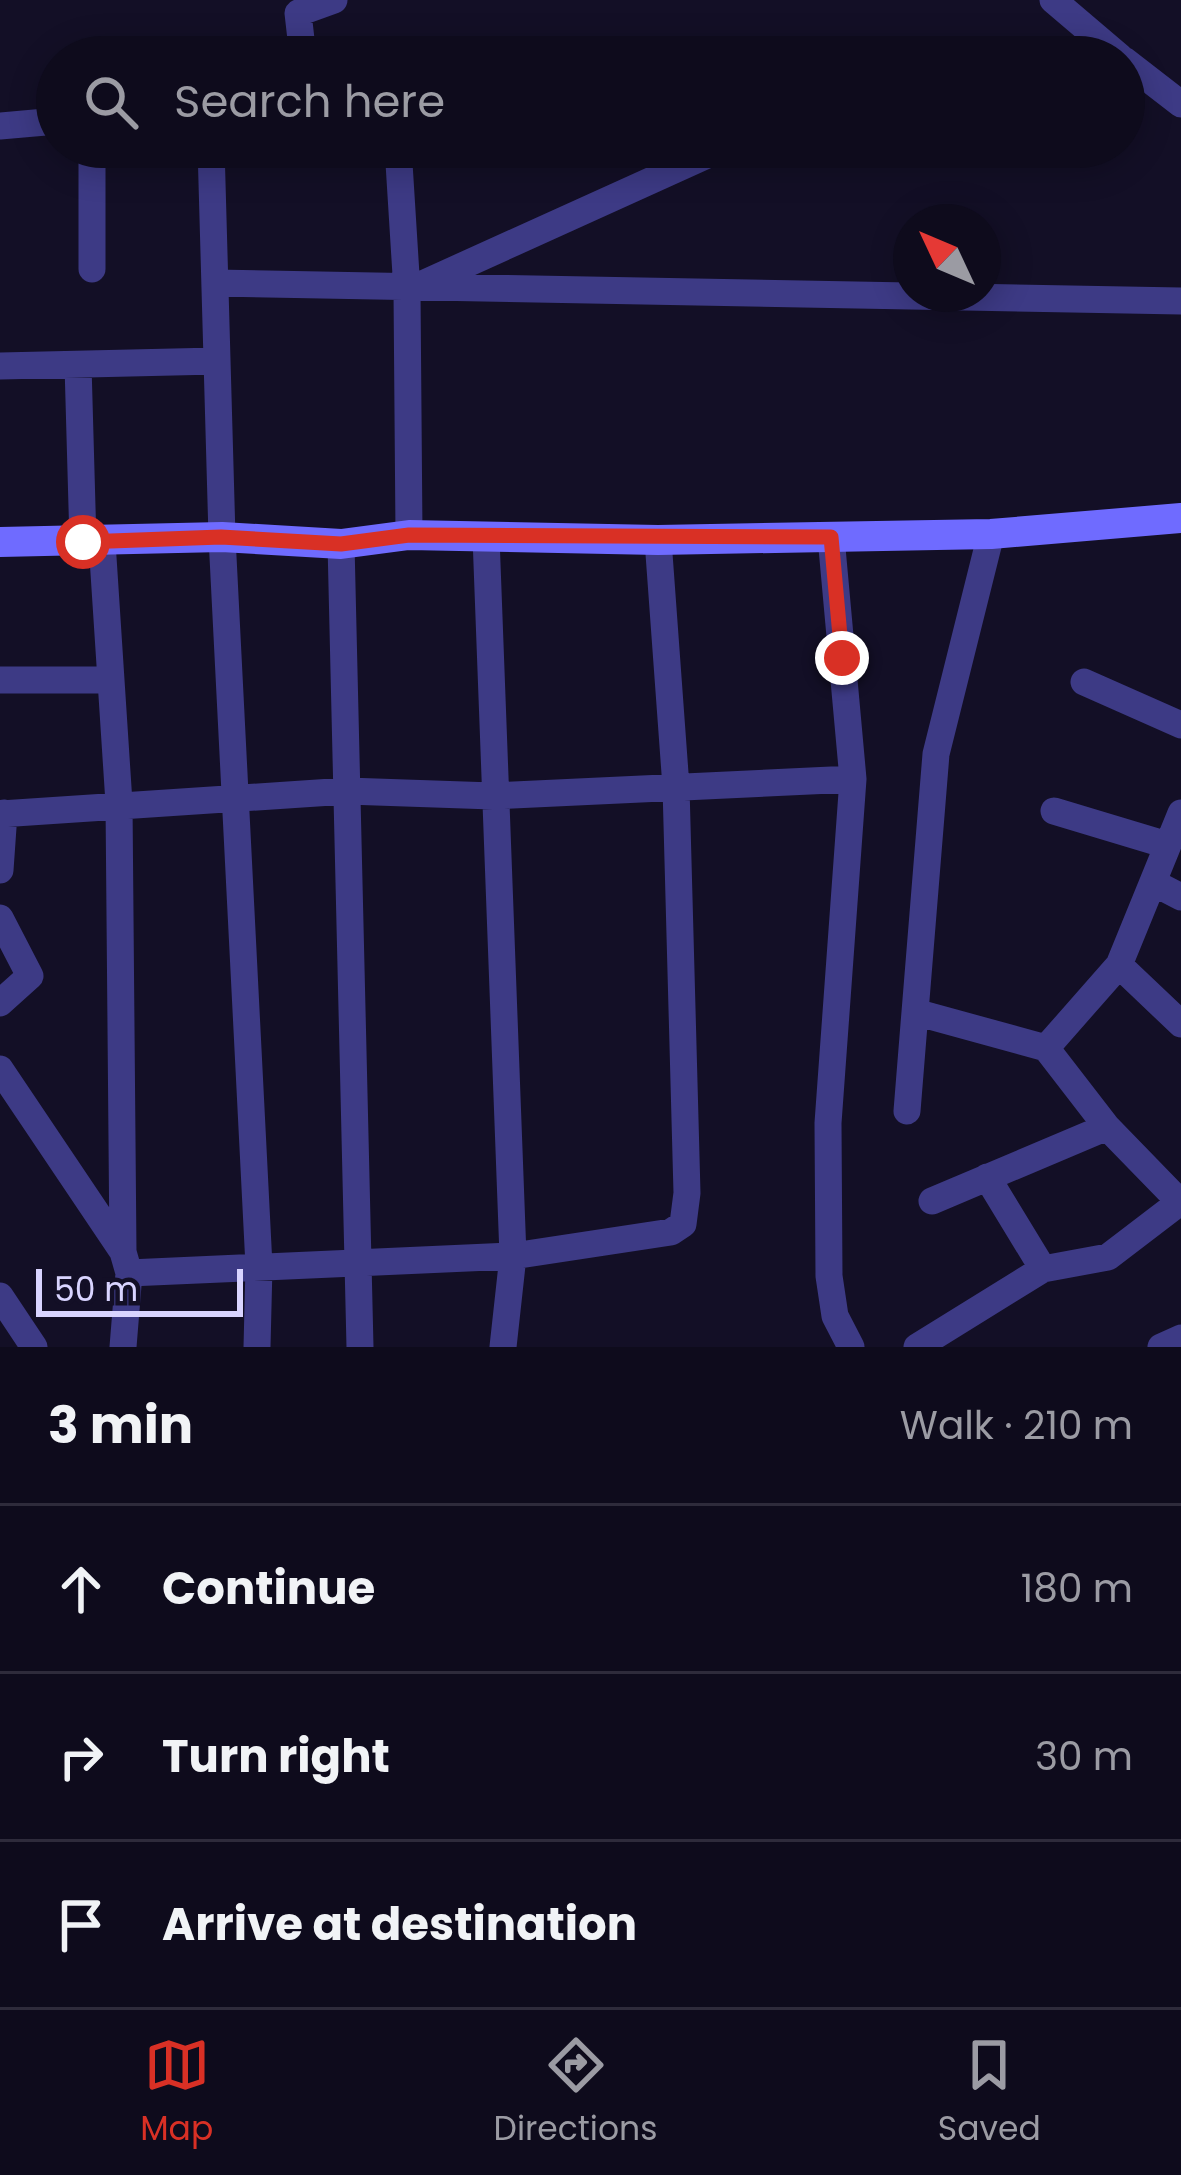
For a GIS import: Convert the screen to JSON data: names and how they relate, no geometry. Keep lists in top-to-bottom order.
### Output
{
  "scale_bar": "50 m",
  "north": "top left",
  "page": {
    "search": "Search here",
    "scale": "50 m",
    "heading": ["3 min", "Walk · 210 m"],
    "list": [
      ["Continue", "180 m"],
      ["Turn right", "30 m"],
      "Arrive at destination"
    ],
    "nav": ["Map", "Directions", "Saved"]
  }
}
